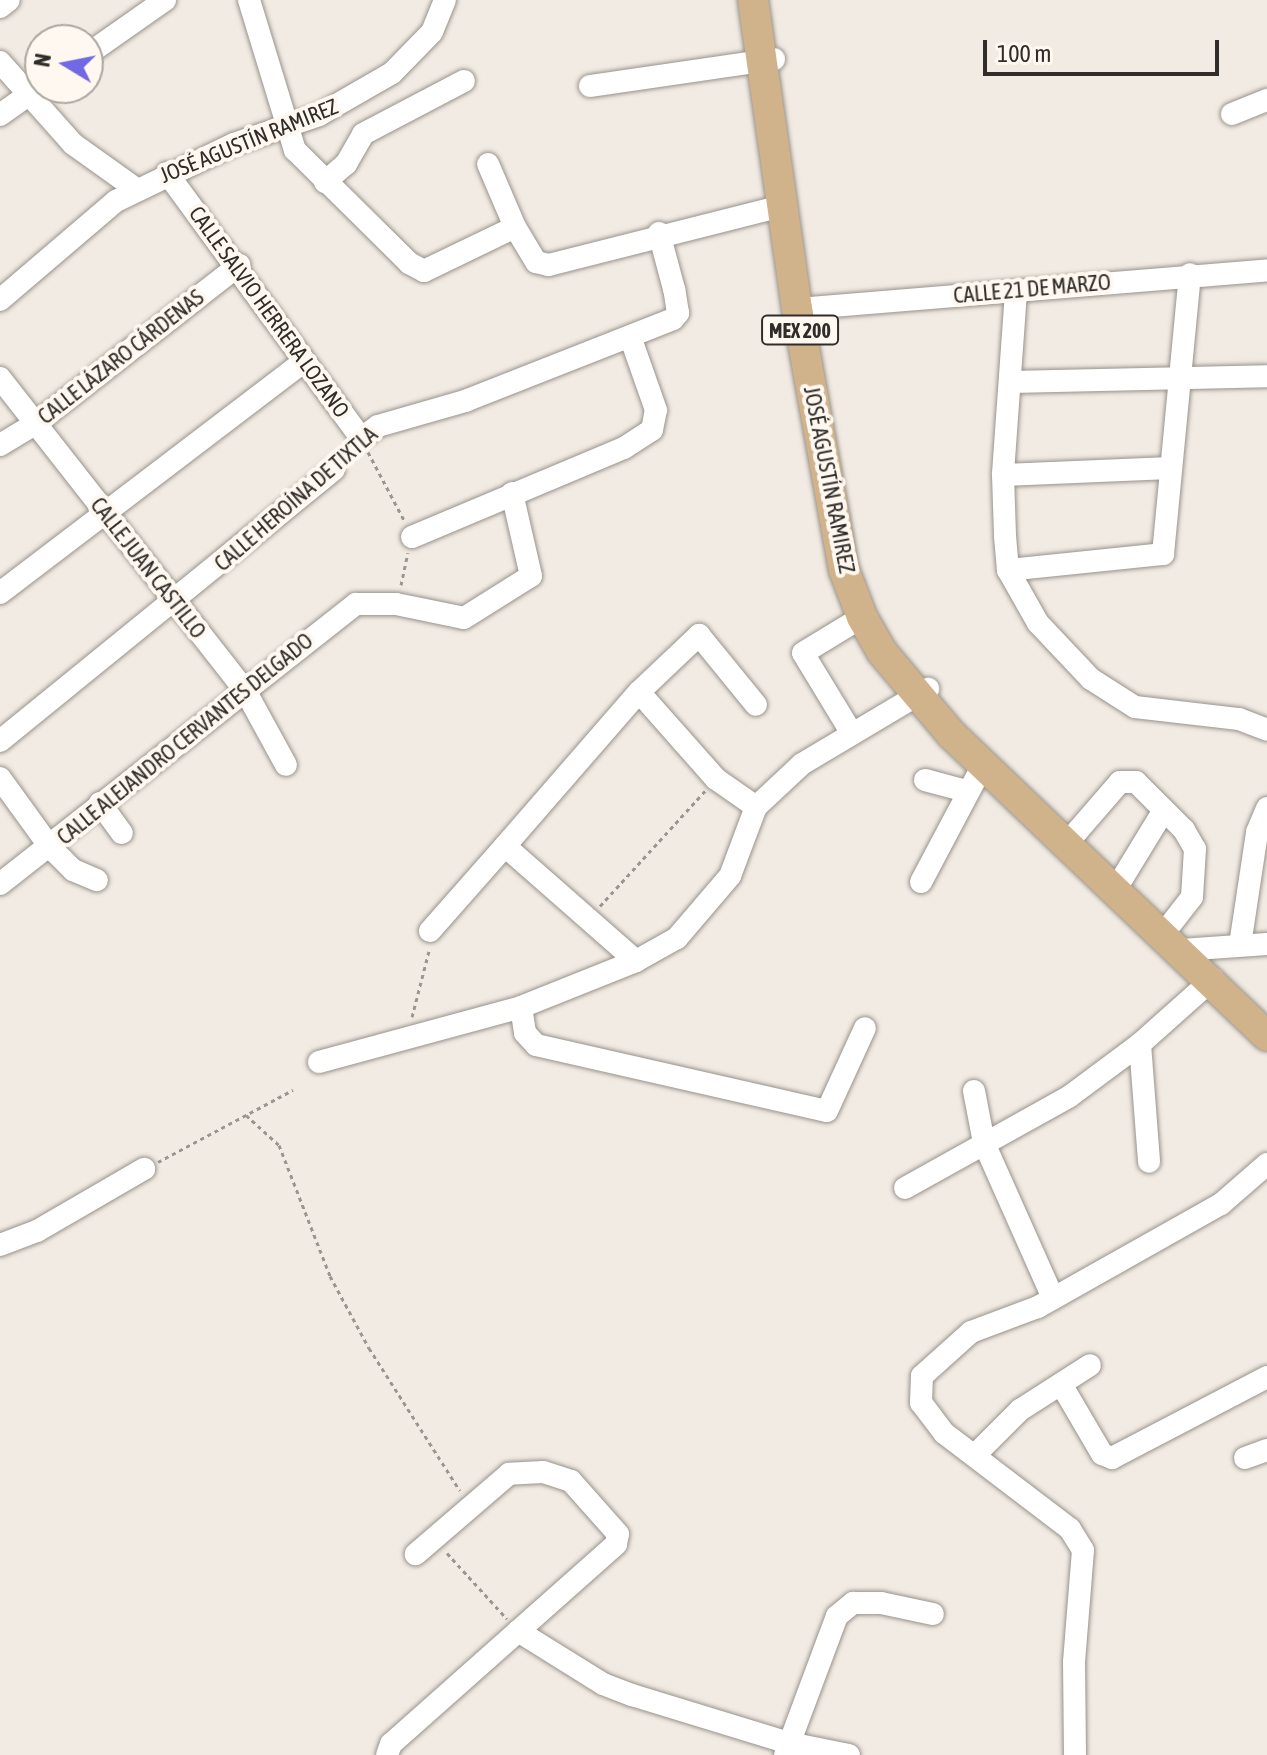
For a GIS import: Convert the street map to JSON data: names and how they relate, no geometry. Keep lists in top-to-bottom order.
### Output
{
  "streets": {
    "main road": ["JOSÉ AGUSTÍN RAMIREZ", "MEX 200"],
    "street": [
      "CALLE 21 DE MARZO",
      "CALLE SALVIO HERRERA LOZANO",
      "CALLE LÁZARO CÁRDENAS",
      "CALLE HEROÍNA DE TIXTLA",
      "CALLE JUAN CASTILLO",
      "CALLE ALEJANDRO CERVANTES DELGADO"
    ]
  },
  "crossings": [
    ["JOSÉ AGUSTÍN RAMIREZ", "CALLE 21 DE MARZO"],
    ["JOSÉ AGUSTÍN RAMIREZ", "CALLE SALVIO HERRERA LOZANO"],
    ["CALLE SALVIO HERRERA LOZANO", "CALLE LÁZARO CÁRDENAS"],
    ["CALLE SALVIO HERRERA LOZANO", "CALLE HEROÍNA DE TIXTLA"],
    ["CALLE LÁZARO CÁRDENAS", "CALLE JUAN CASTILLO"],
    ["CALLE HEROÍNA DE TIXTLA", "CALLE JUAN CASTILLO"],
    ["CALLE JUAN CASTILLO", "CALLE ALEJANDRO CERVANTES DELGADO"]
  ],
  "scale_bar": "100 m",
  "north": "left"
}
